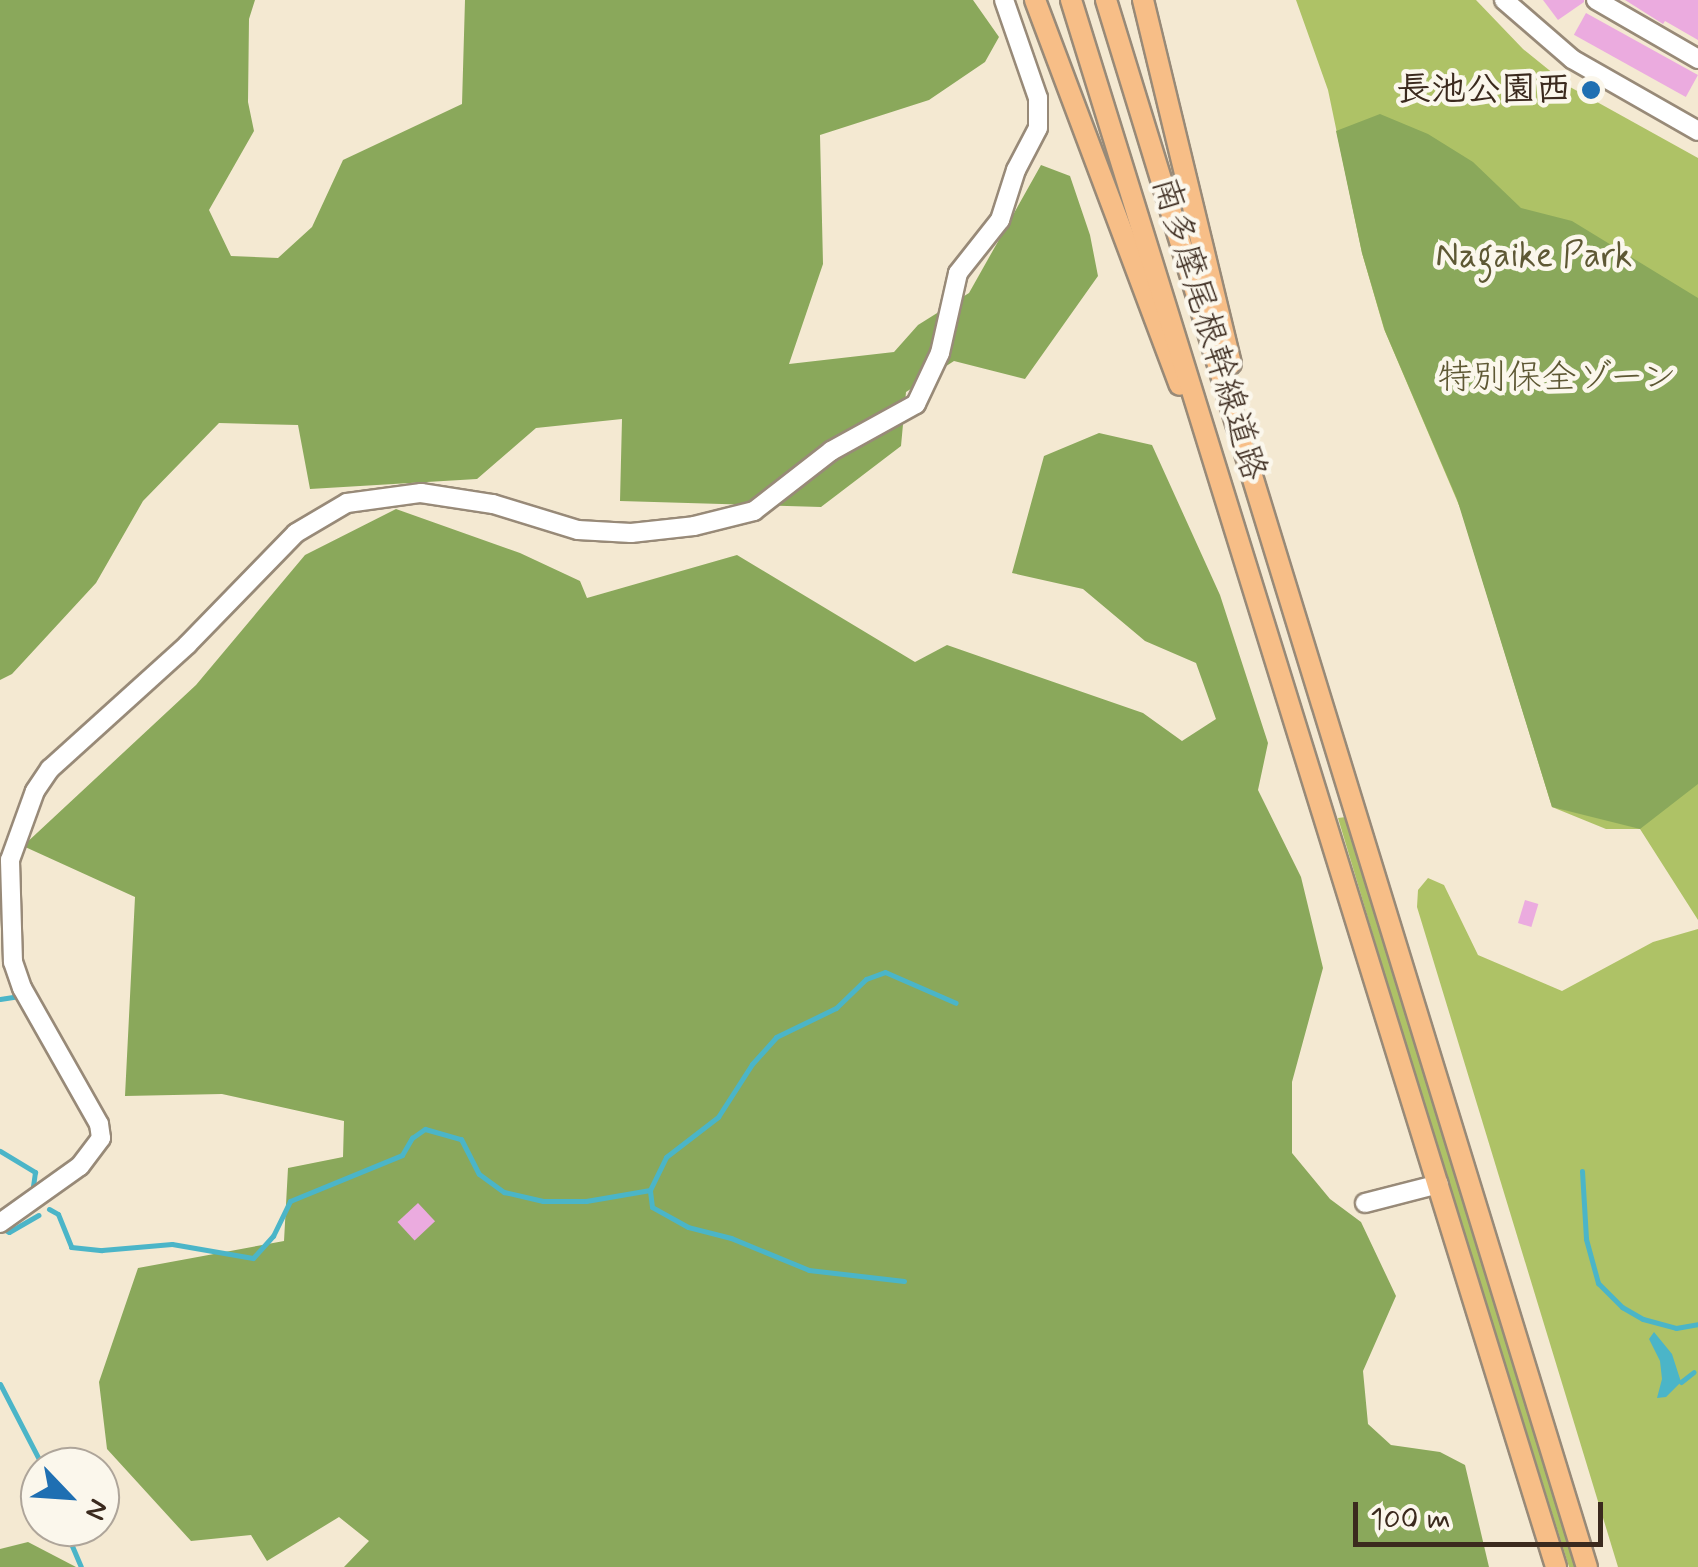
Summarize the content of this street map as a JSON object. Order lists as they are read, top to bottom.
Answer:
{
  "streets": {
    "main road": ["南多摩尾根幹線道路"]
  },
  "parks": ["Nagaike Park", "特別保全ゾーン"],
  "places": ["長池公園西"],
  "scale_bar": "100 m",
  "north": "bottom right"
}
